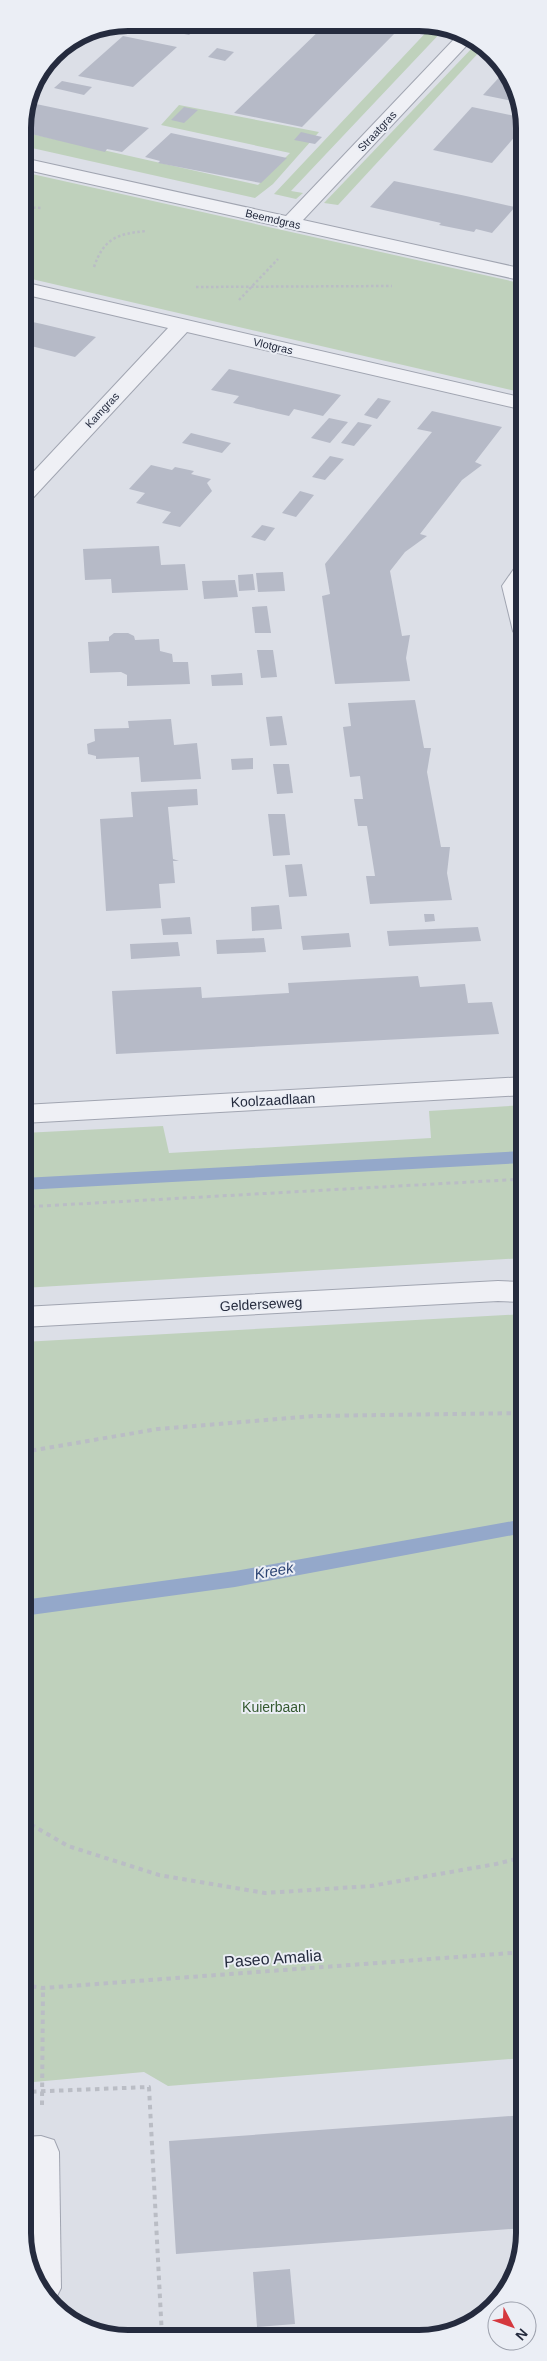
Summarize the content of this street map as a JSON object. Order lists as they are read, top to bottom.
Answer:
{
  "streets": {
    "street": [
      "Straatgras",
      "Beemdgras",
      "Vlotgras",
      "Kamgras",
      "Koolzaadlaan",
      "Gelderseweg"
    ],
    "path": ["Paseo Amalia"]
  },
  "crossings": [
    ["Straatgras", "Beemdgras"],
    ["Vlotgras", "Kamgras"]
  ],
  "water": ["Kreek"],
  "parks": ["Kuierbaan"],
  "north": "bottom right"
}
